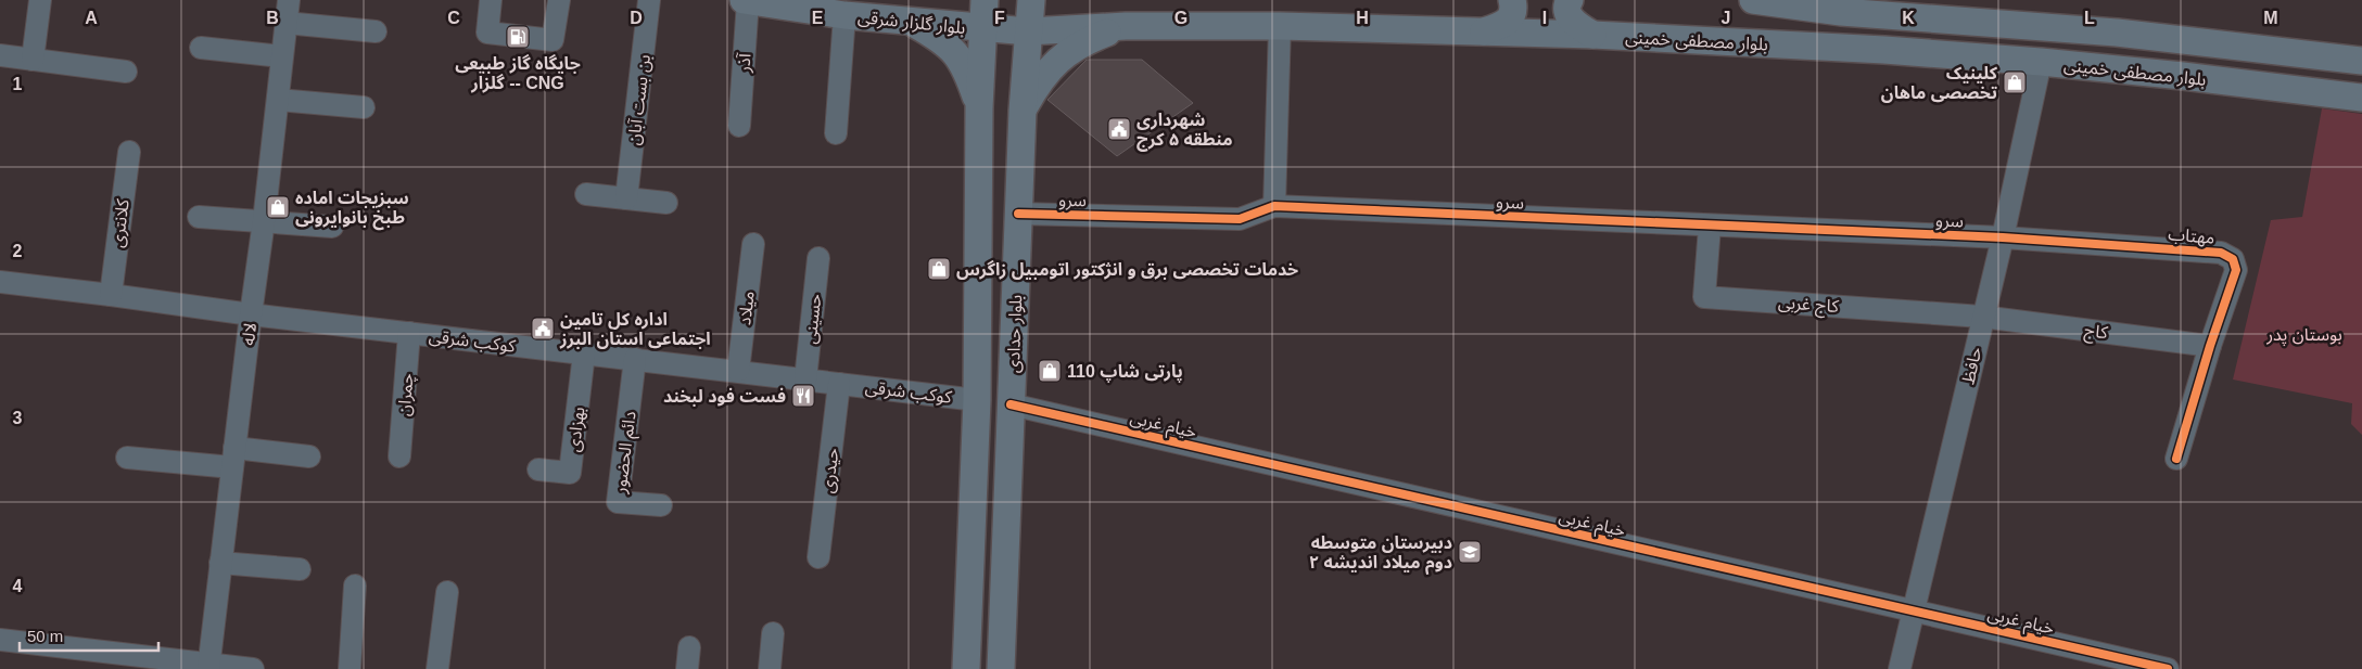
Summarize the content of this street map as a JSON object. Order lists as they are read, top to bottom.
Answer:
{
  "streets": {
    "main road": ["بلوار گلزار شرقی", "بلوار مصطفی خمینی", "بلوار حدادی"],
    "street": [
      "آذر",
      "بن بست آبان",
      "سرو",
      "کلانتری",
      "مهتاب",
      "کاج غربی",
      "میلاد",
      "حسینی",
      "کاج",
      "لاله",
      "کوکب شرقی",
      "حافظ",
      "چمران",
      "خیام غربی",
      "بهزادی",
      "دائم الحضور",
      "حیدری"
    ]
  },
  "crossings": [
    ["بلوار گلزار شرقی", "بلوار مصطفی خمینی"],
    ["بلوار گلزار شرقی", "آذر"],
    ["بلوار گلزار شرقی", "بلوار حدادی"],
    ["بلوار مصطفی خمینی", "بلوار حدادی"],
    ["بلوار مصطفی خمینی", "حافظ"],
    ["سرو", "مهتاب"],
    ["سرو", "کاج غربی"],
    ["سرو", "بلوار حدادی"],
    ["سرو", "حافظ"],
    ["کلانتری", "کوکب شرقی"],
    ["مهتاب", "کاج"],
    ["مهتاب", "حافظ"],
    ["کاج غربی", "کاج"],
    ["کاج غربی", "حافظ"],
    ["میلاد", "کوکب شرقی"],
    ["حسینی", "کوکب شرقی"],
    ["کاج", "حافظ"],
    ["لاله", "کوکب شرقی"],
    ["بلوار حدادی", "کوکب شرقی"],
    ["بلوار حدادی", "خیام غربی"],
    ["کوکب شرقی", "چمران"],
    ["کوکب شرقی", "بهزادی"],
    ["کوکب شرقی", "دائم الحضور"],
    ["کوکب شرقی", "حیدری"],
    ["حافظ", "خیام غربی"]
  ],
  "parks": ["بوستان پدر"],
  "places": {
    "fuel station": ["جایگاه گاز طبیعی گلزار -- CNG"],
    "shop": [
      "کلینیک تخصصی ماهان",
      "سبزیجات اماده طبخ بانوایرونی",
      "خدمات تخصصی برق و انژکتور اتومبیل زاگرس",
      "پارتی شاپ 110"
    ],
    "public building": ["شهرداری منطقه ۵ کرج", "اداره کل تامین اجتماعی استان البرز"],
    "restaurant": ["فست فود لبخند"],
    "school or university": ["دبیرستان متوسطه دوم میلاد اندیشه ۲"]
  },
  "scale_bar": "50 m",
  "grid": {
    "columns": [
      "A",
      "B",
      "C",
      "D",
      "E",
      "F",
      "G",
      "H",
      "I",
      "J",
      "K",
      "L",
      "M"
    ],
    "rows": [
      "1",
      "2",
      "3",
      "4"
    ]
  }
}
